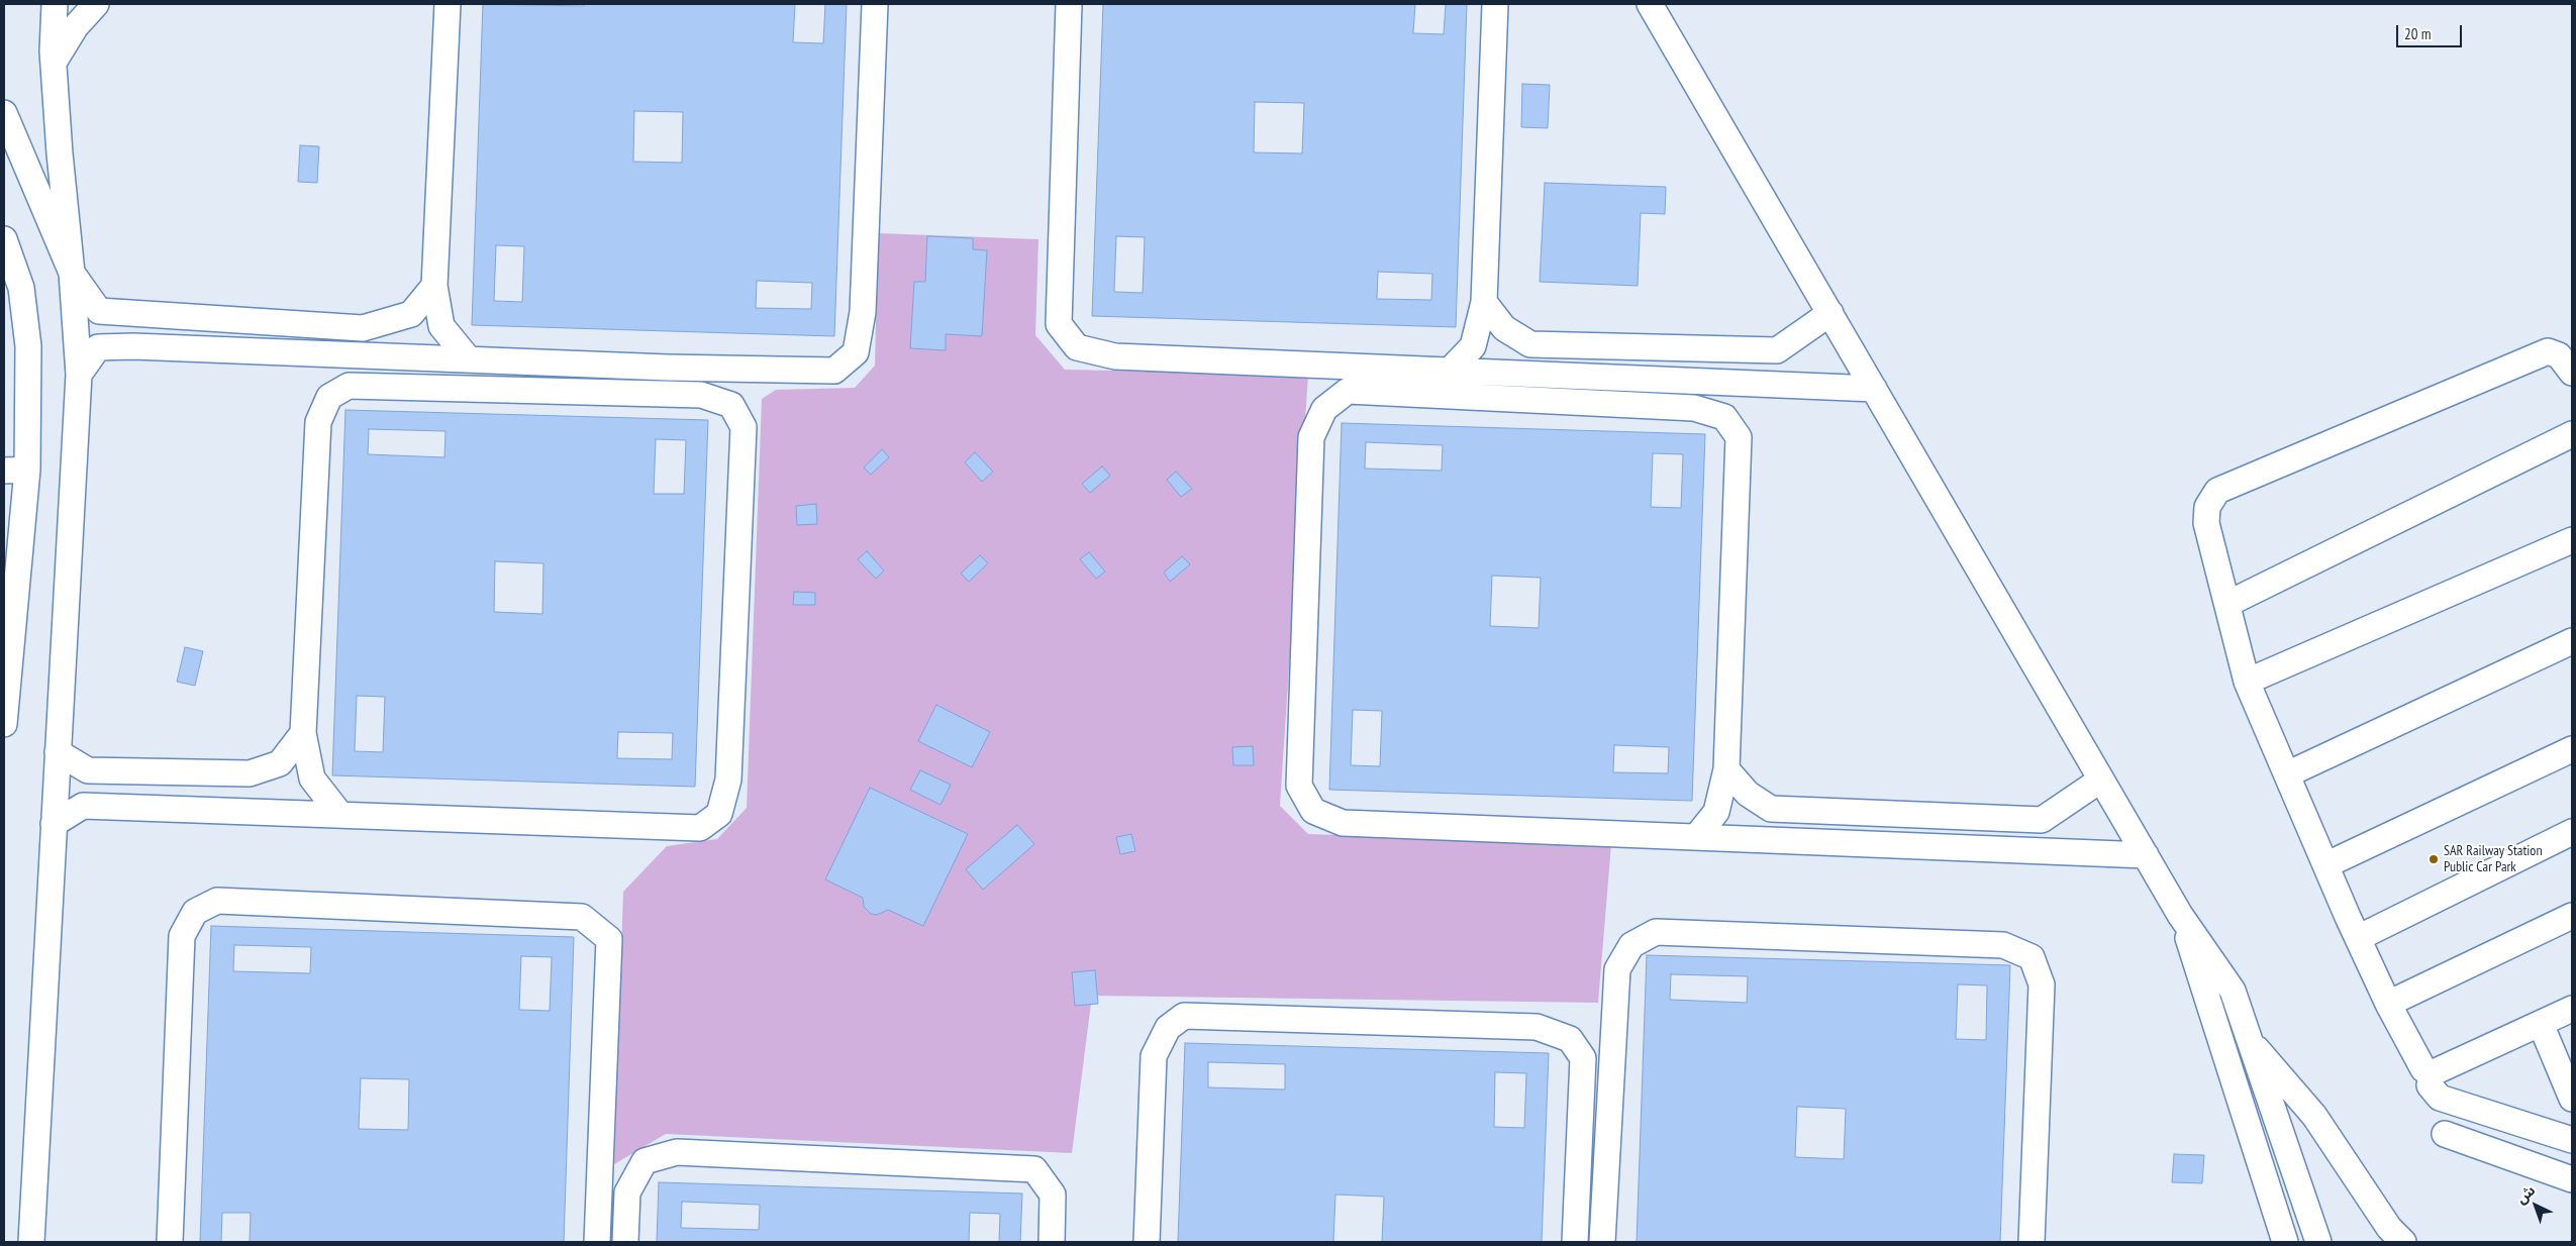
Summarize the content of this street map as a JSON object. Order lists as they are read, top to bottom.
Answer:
{
  "places": ["SAR Railway Station Public Car Park"],
  "scale_bar": "20 m",
  "north": "top left"
}
